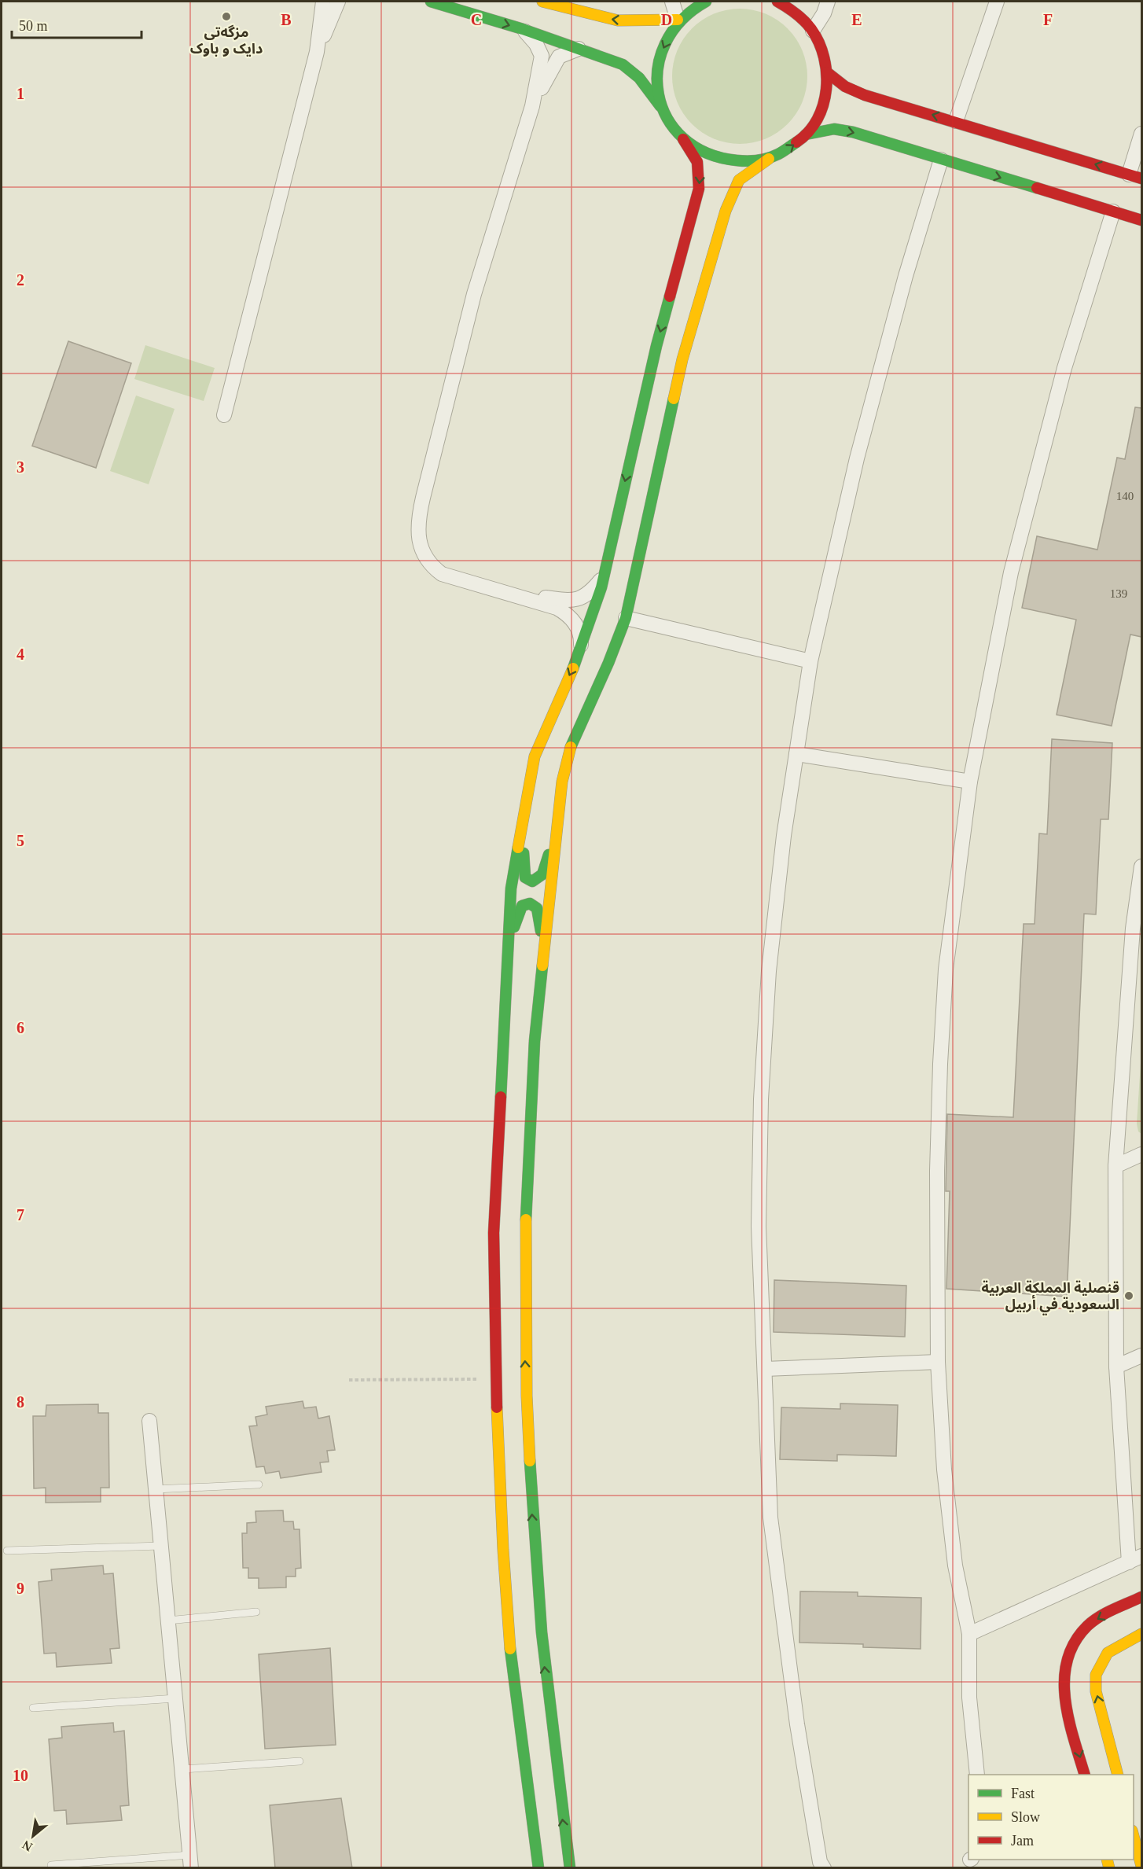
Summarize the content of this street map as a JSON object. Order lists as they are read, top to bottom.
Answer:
{
  "places": ["مزگەتی دایک و باوک", "قنصلية المملكة العربية السعودية في أربيل"],
  "house_numbers": ["140", "139"],
  "legend": ["Fast", "Slow", "Jam"],
  "scale_bar": "50 m",
  "north": "bottom left",
  "grid": {
    "columns": [
      "B",
      "C",
      "D",
      "E",
      "F"
    ],
    "rows": [
      "1",
      "2",
      "3",
      "4",
      "5",
      "6",
      "7",
      "8",
      "9",
      "10"
    ]
  }
}
